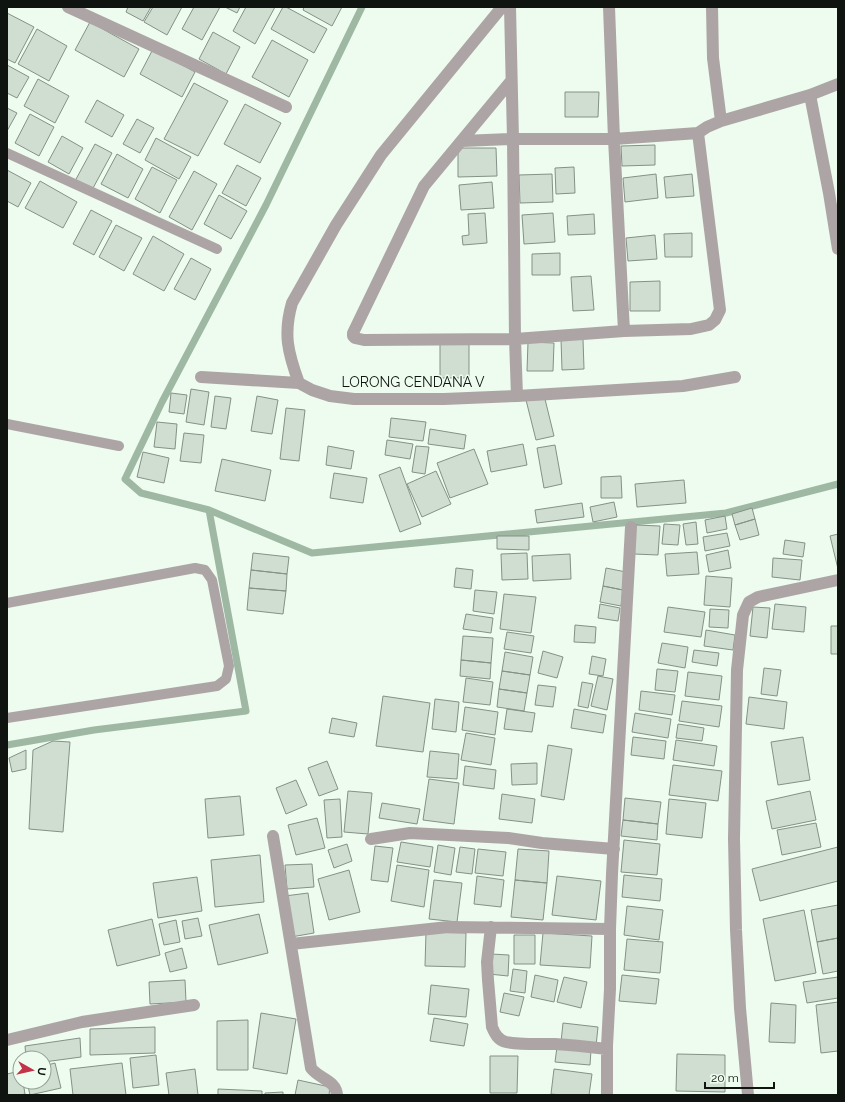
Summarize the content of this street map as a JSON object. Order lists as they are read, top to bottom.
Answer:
{
  "streets": {
    "street": ["LORONG CENDANA V"]
  },
  "scale_bar": "20 m",
  "north": "right"
}
